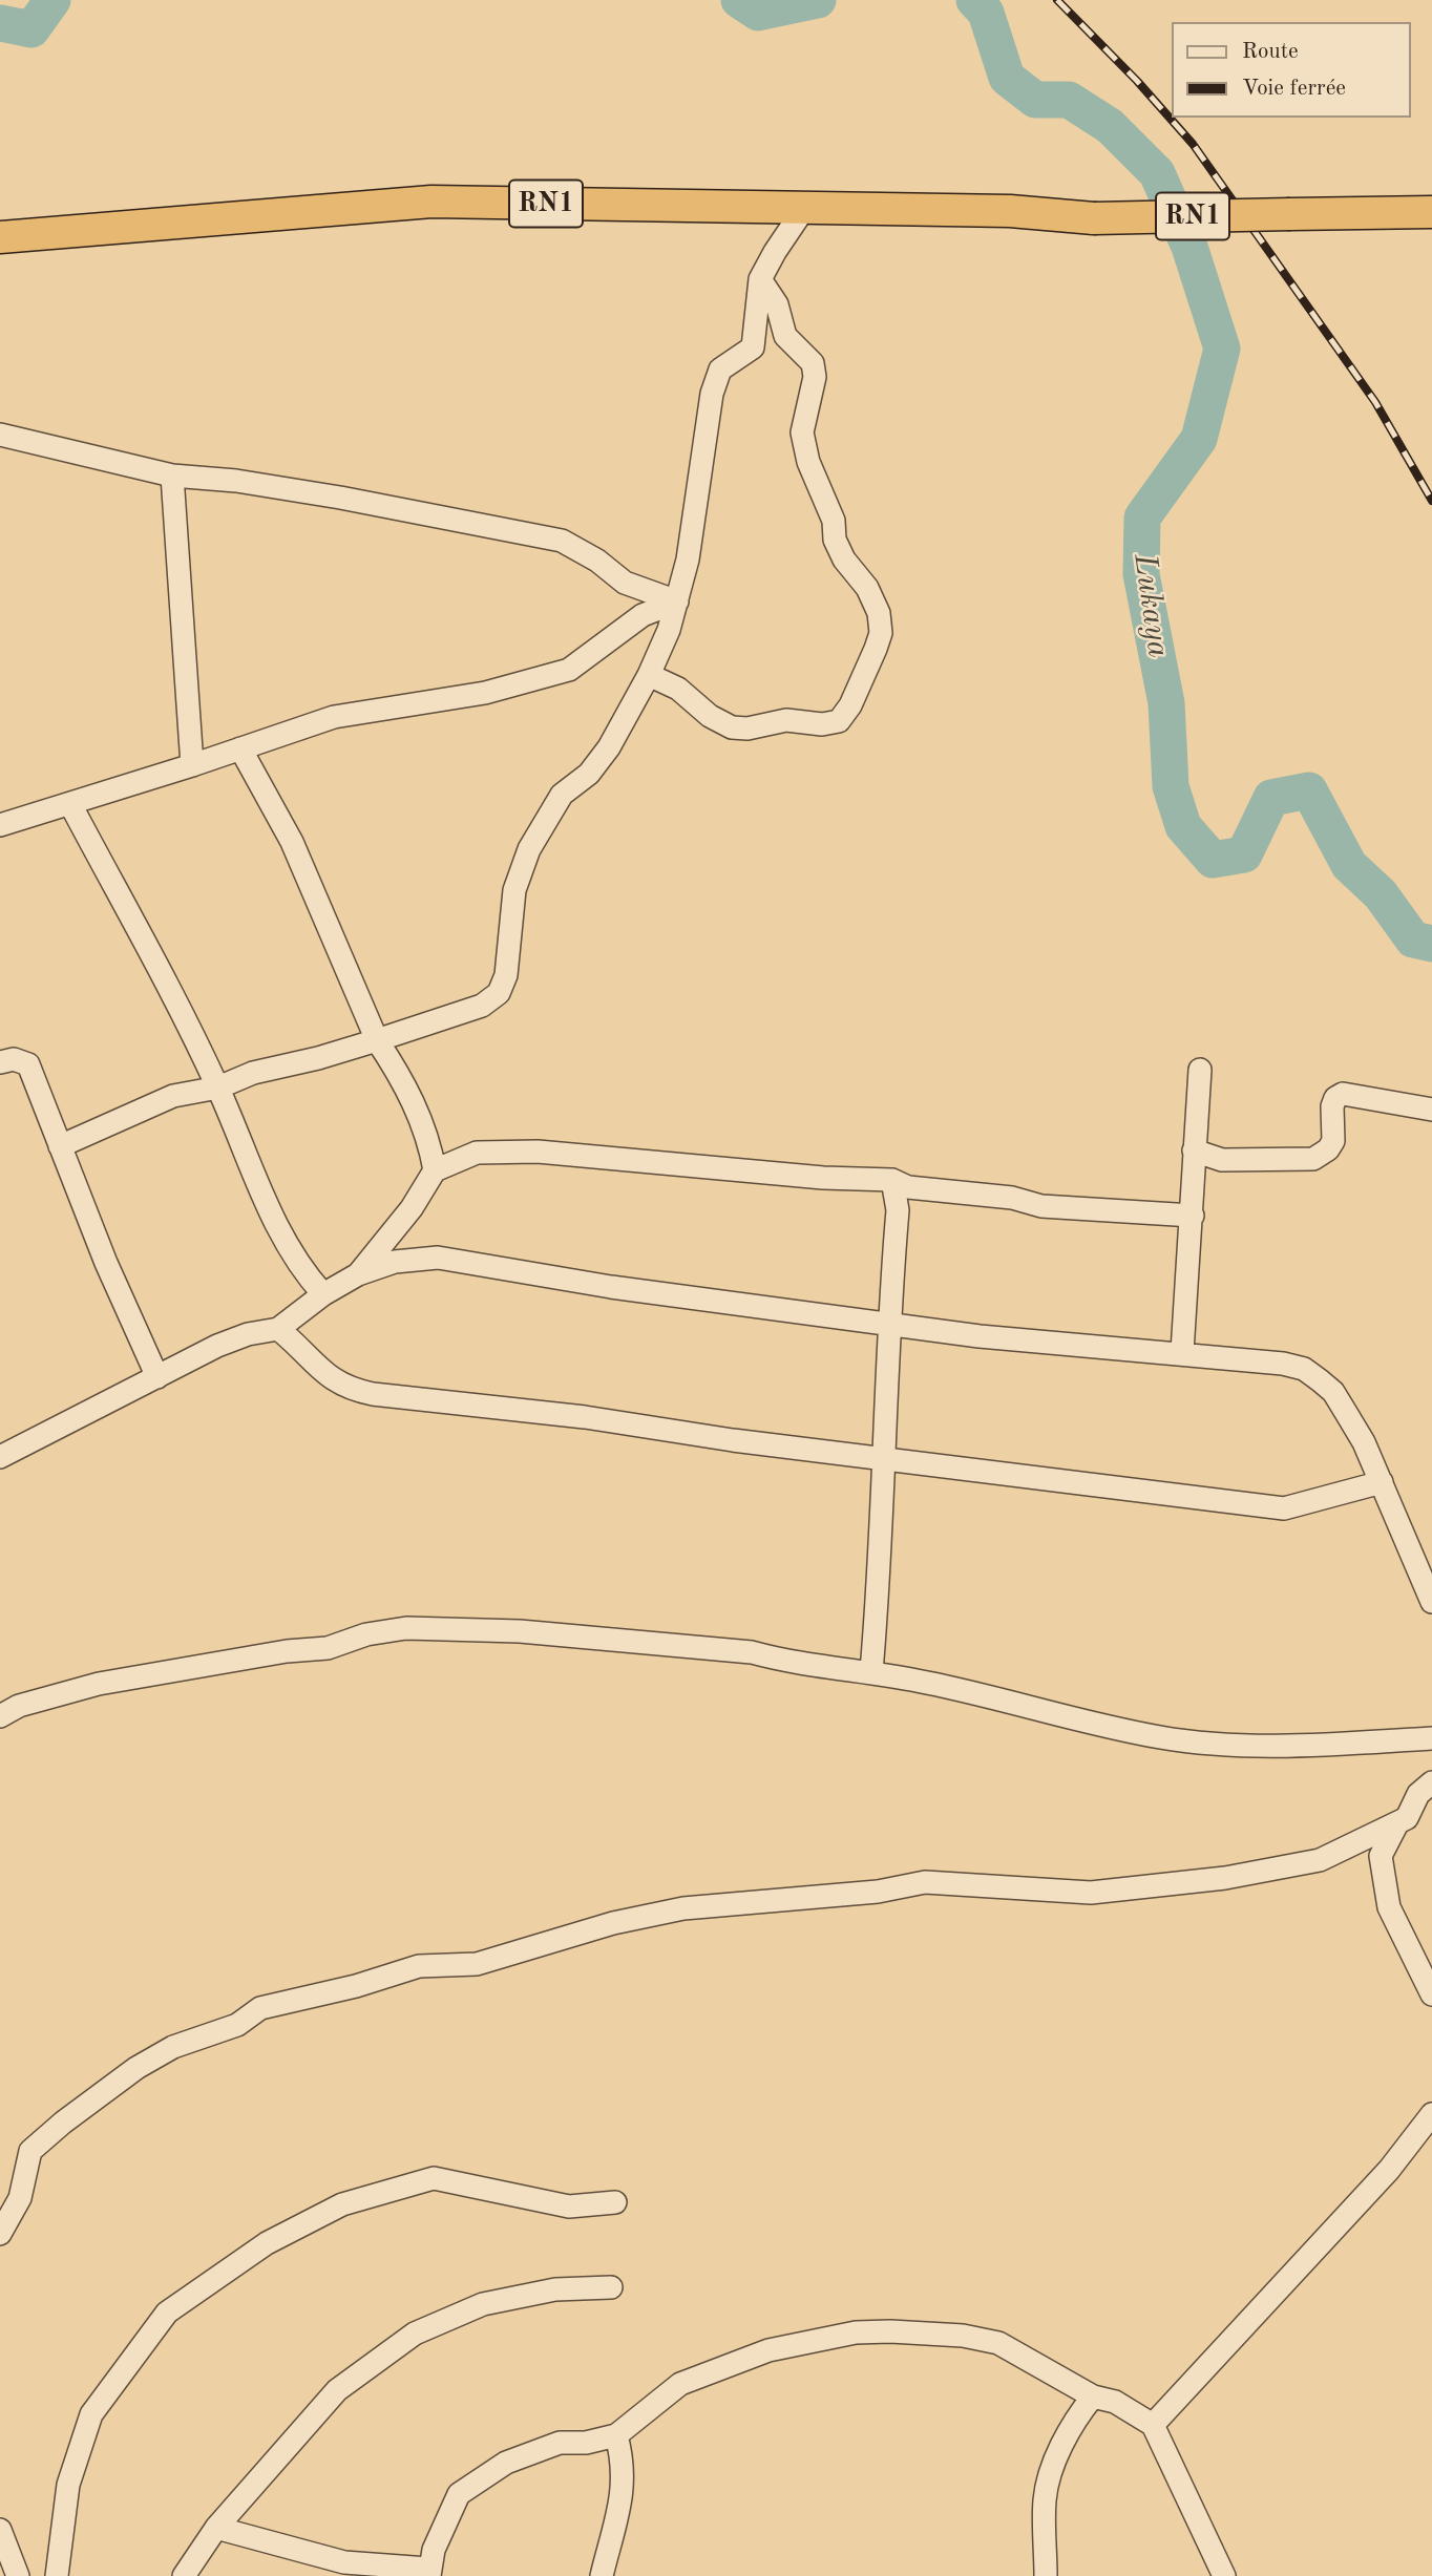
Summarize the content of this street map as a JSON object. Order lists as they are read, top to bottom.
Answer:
{
  "streets": {
    "highway": ["RN1"]
  },
  "water": ["Lukaya"],
  "legend": ["Route", "Voie ferrée"]
}
